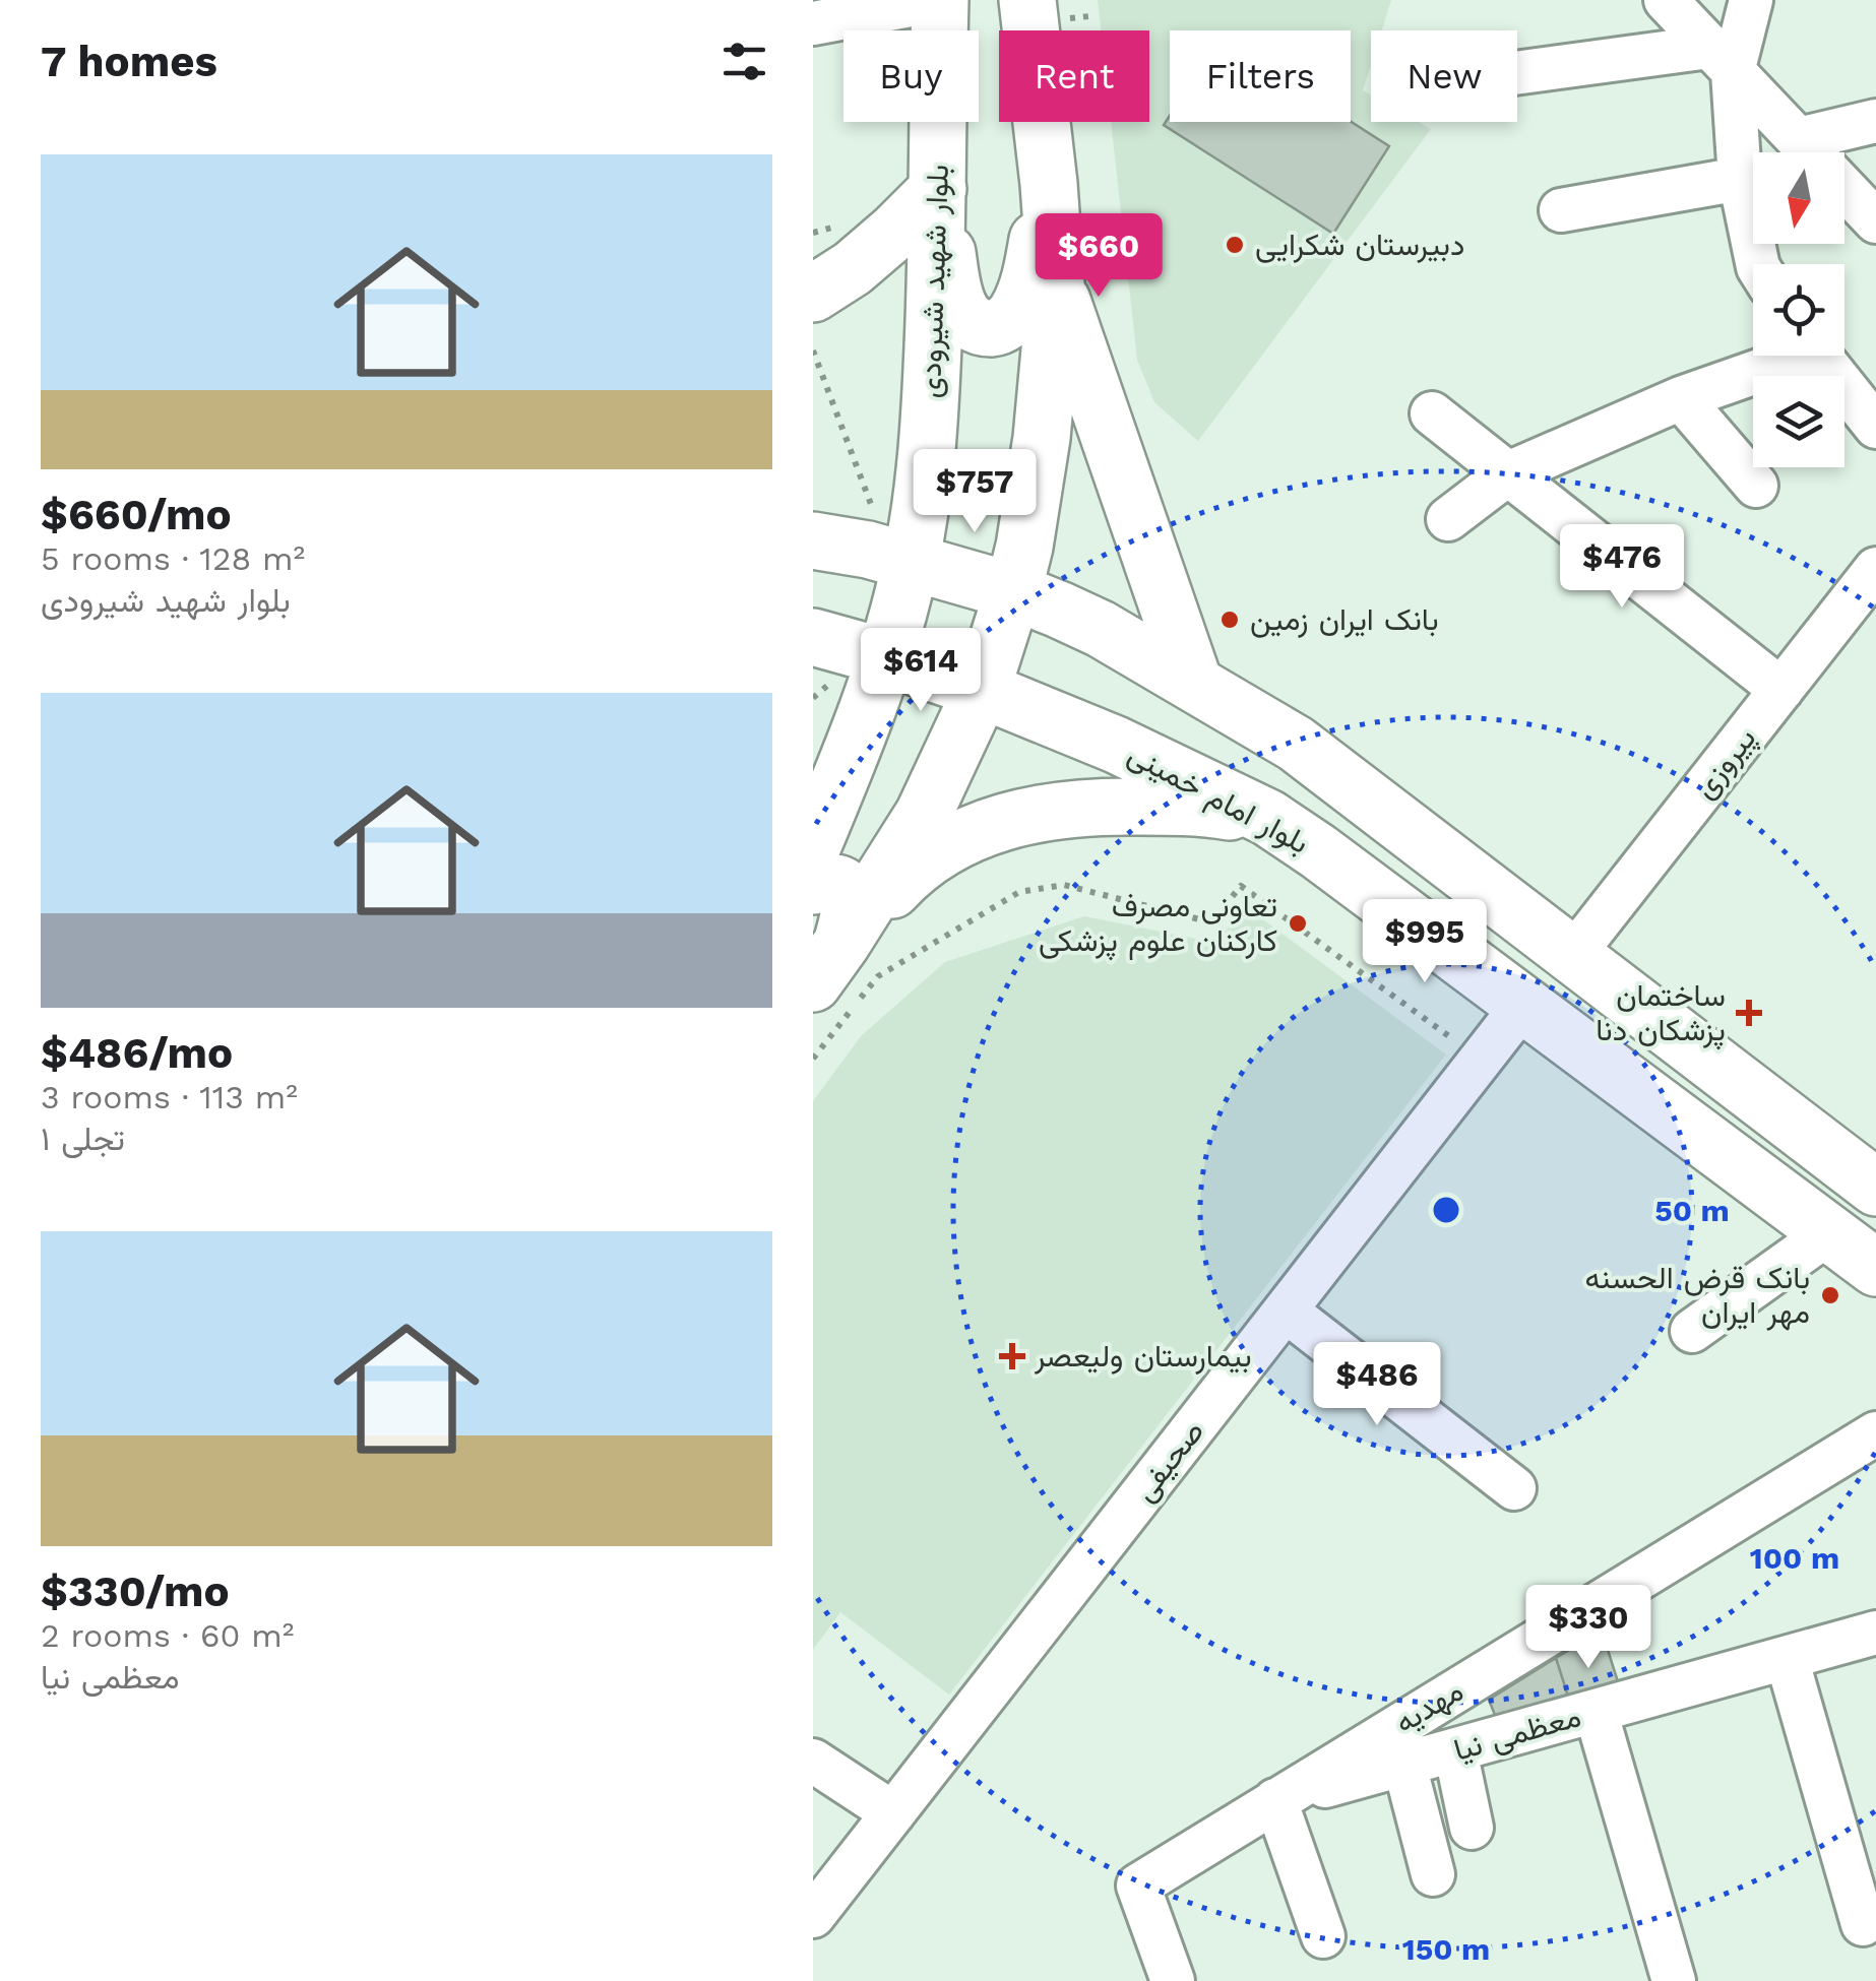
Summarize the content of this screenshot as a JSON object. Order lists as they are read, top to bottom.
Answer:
{
  "streets": {
    "main road": ["بلوار شهید شیرودی", "بلوار امام خمینی"],
    "street": [
      "پیروزی",
      "صحیفی",
      "مهدیه",
      "معظمی نیا"
    ]
  },
  "crossings": [
    ["بلوار شهید شیرودی", "بلوار امام خمینی"],
    ["بلوار امام خمینی", "صحیفی"],
    ["مهدیه", "معظمی نیا"]
  ],
  "places": {
    "other": [
      "دبیرستان شکرایی",
      "بانک ایران زمین",
      "تعاونی مصرف کارکنان علوم پزشکی",
      "بانک قرض الحسنه مهر ایران"
    ],
    "health": ["ساختمان پزشکان دنا", "بیمارستان ولیعصر"]
  },
  "north": "bottom",
  "page": {
    "heading": "7 homes",
    "chip": [
      "Buy",
      "Rent",
      "Filters",
      "New"
    ],
    "list": [
      {
        "name": "$660/mo",
        "note": "5 rooms · 128 m² · بلوار شهید شیرودی"
      },
      {
        "name": "$486/mo",
        "note": "3 rooms · 113 m² · تجلی ١"
      },
      {
        "name": "$330/mo",
        "note": "2 rooms · 60 m² · معظمی نیا"
      }
    ],
    "price": [
      "$660",
      "$757",
      "$476",
      "$614",
      "$995",
      "$486",
      "$330"
    ]
  },
  "rings": ["50 m", "100 m", "150 m"]
}
